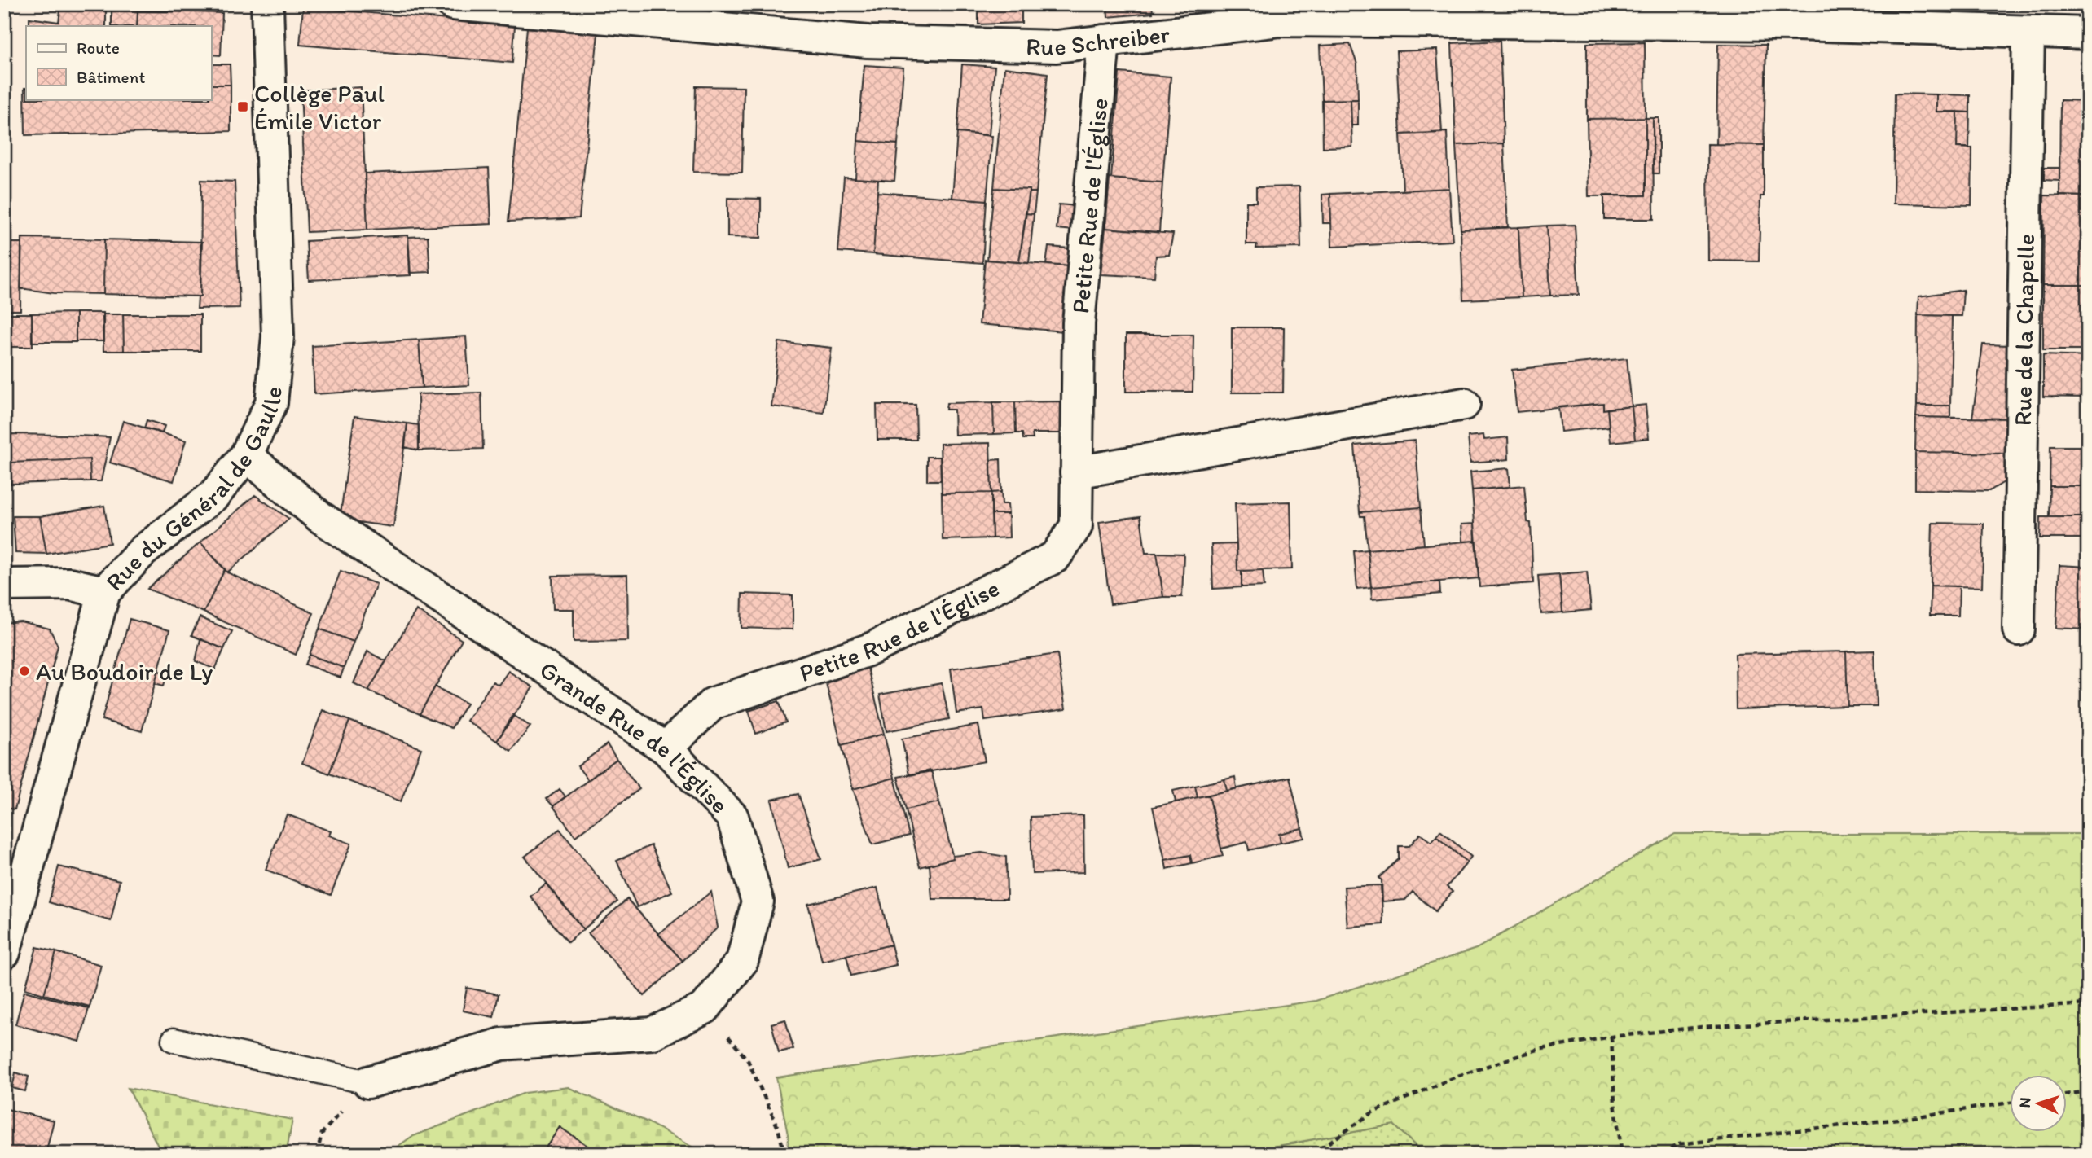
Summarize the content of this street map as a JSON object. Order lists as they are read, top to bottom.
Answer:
{
  "streets": {
    "street": [
      "Rue Schreiber",
      "Petite Rue de l'Église",
      "Rue de la Chapelle",
      "Rue du Général de Gaulle",
      "Grande Rue de l'Église"
    ]
  },
  "crossings": [
    ["Rue Schreiber", "Petite Rue de l'Église"],
    ["Rue Schreiber", "Rue de la Chapelle"],
    ["Petite Rue de l'Église", "Grande Rue de l'Église"],
    ["Rue du Général de Gaulle", "Grande Rue de l'Église"]
  ],
  "places": {
    "transit": ["Collège Paul Émile Victor"],
    "other": ["Au Boudoir de Ly"]
  },
  "legend": ["Route", "Bâtiment"],
  "north": "left"
}
